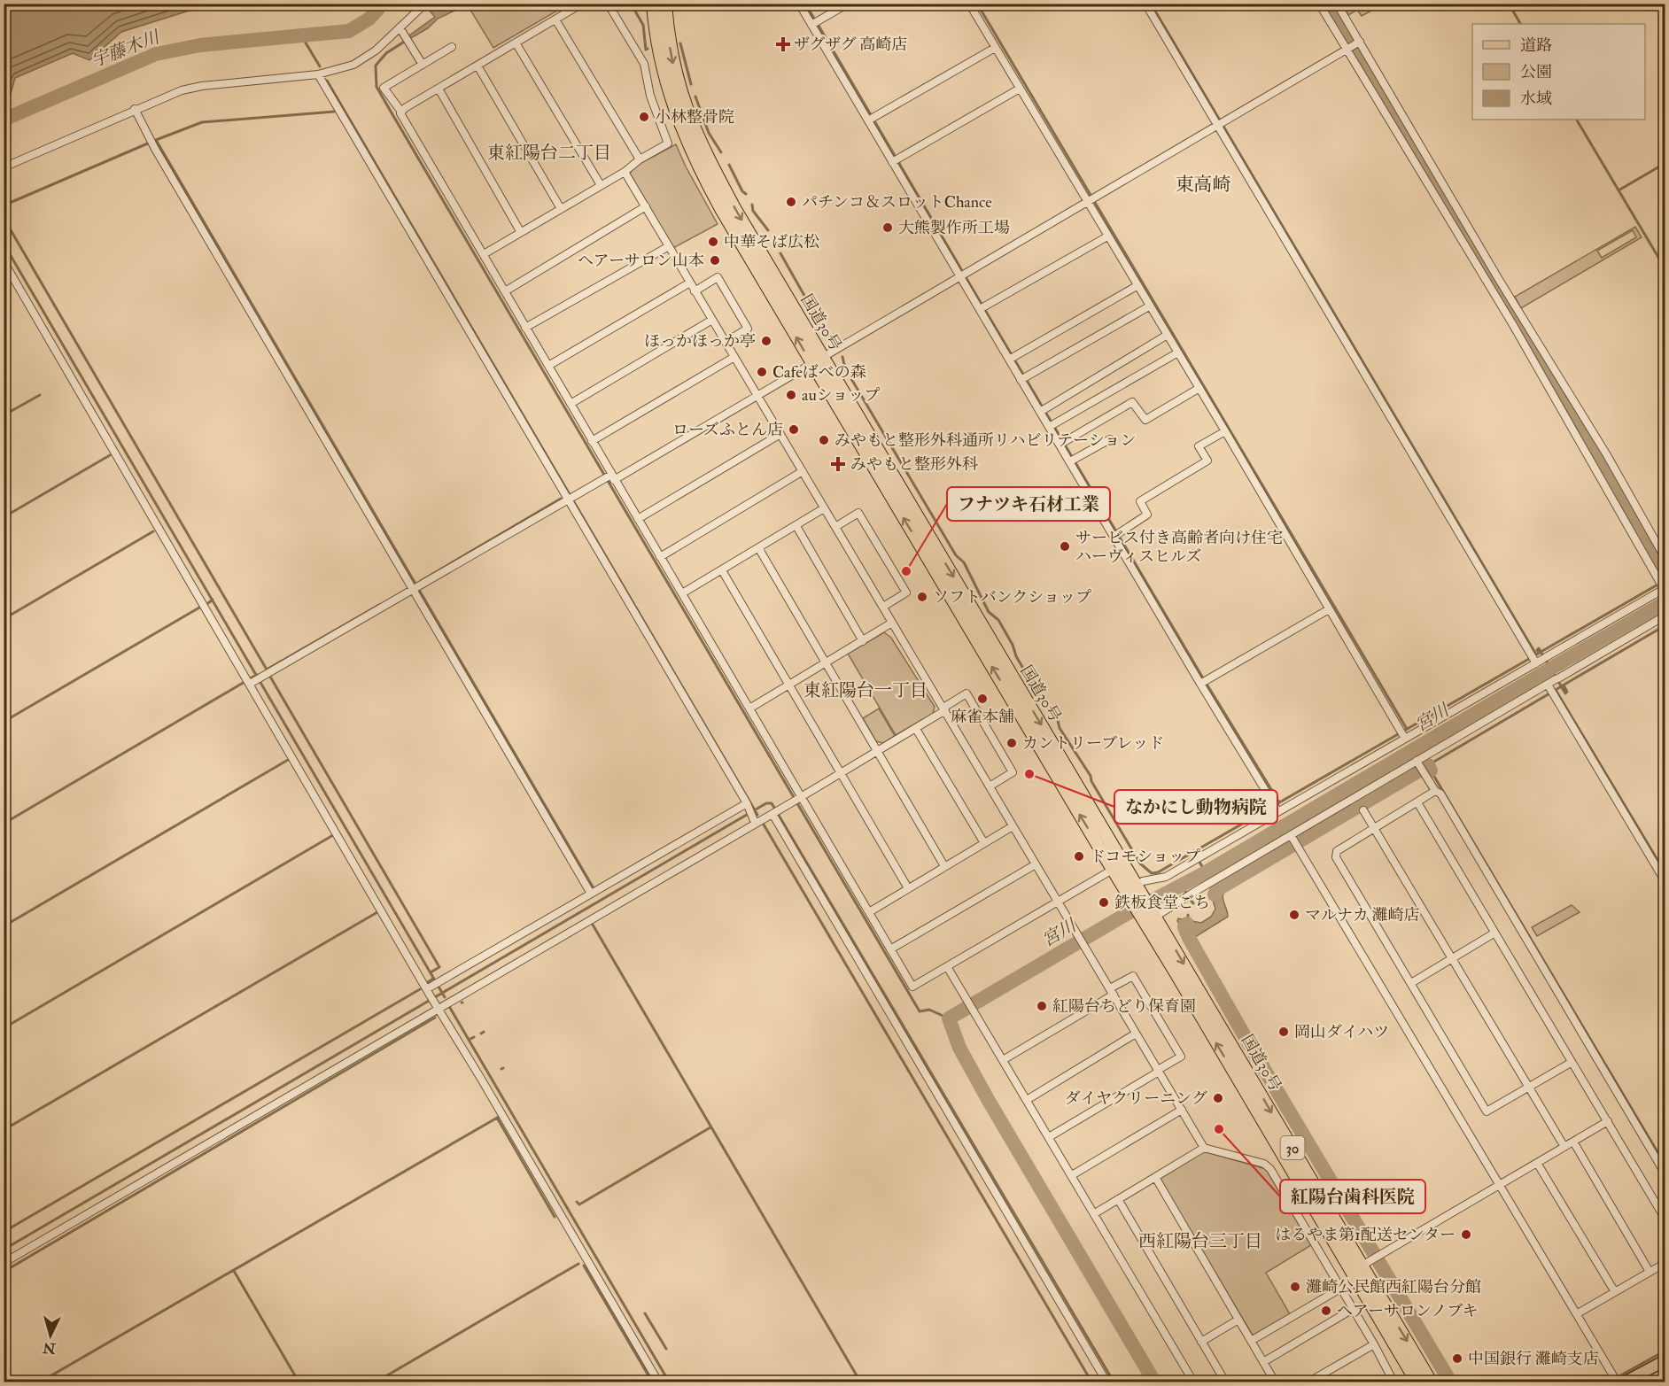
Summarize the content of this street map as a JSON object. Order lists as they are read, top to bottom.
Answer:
{
  "streets": {
    "highway": ["国道30号", "30"]
  },
  "districts": [
    "東紅陽台二丁目",
    "東高崎",
    "東紅陽台一丁目",
    "西紅陽台三丁目"
  ],
  "water": ["宇藤木川", "宮川"],
  "places": {
    "health": ["ザグザグ 高崎店", "みやもと整形外科"],
    "other": [
      "小林整骨院",
      "パチンコ＆スロットChance",
      "大熊製作所工場",
      "中華そば広松",
      "ヘアーサロン山本",
      "ほっかほっか亭",
      "Cafeばべの森",
      "auショップ",
      "ローズふとん店",
      "みやもと整形外科通所リハビリテーション",
      "サービス付き高齢者向け住宅 ハーヴィスヒルズ",
      "フナツキ石材工業",
      "ソフトバンクショップ",
      "麻雀本舗",
      "カントリーブレッド",
      "なかにし動物病院",
      "ドコモショップ",
      "鉄板食堂ごち",
      "マルナカ 灘崎店",
      "紅陽台ちどり保育園",
      "岡山ダイハツ",
      "ダイヤクリーニング",
      "紅陽台歯科医院",
      "はるやま第1配送センター",
      "灘崎公民館西紅陽台分館",
      "ヘアーサロンノブキ",
      "中国銀行 灘崎支店"
    ]
  },
  "legend": ["道路", "公園", "水域"],
  "north": "bottom"
}
